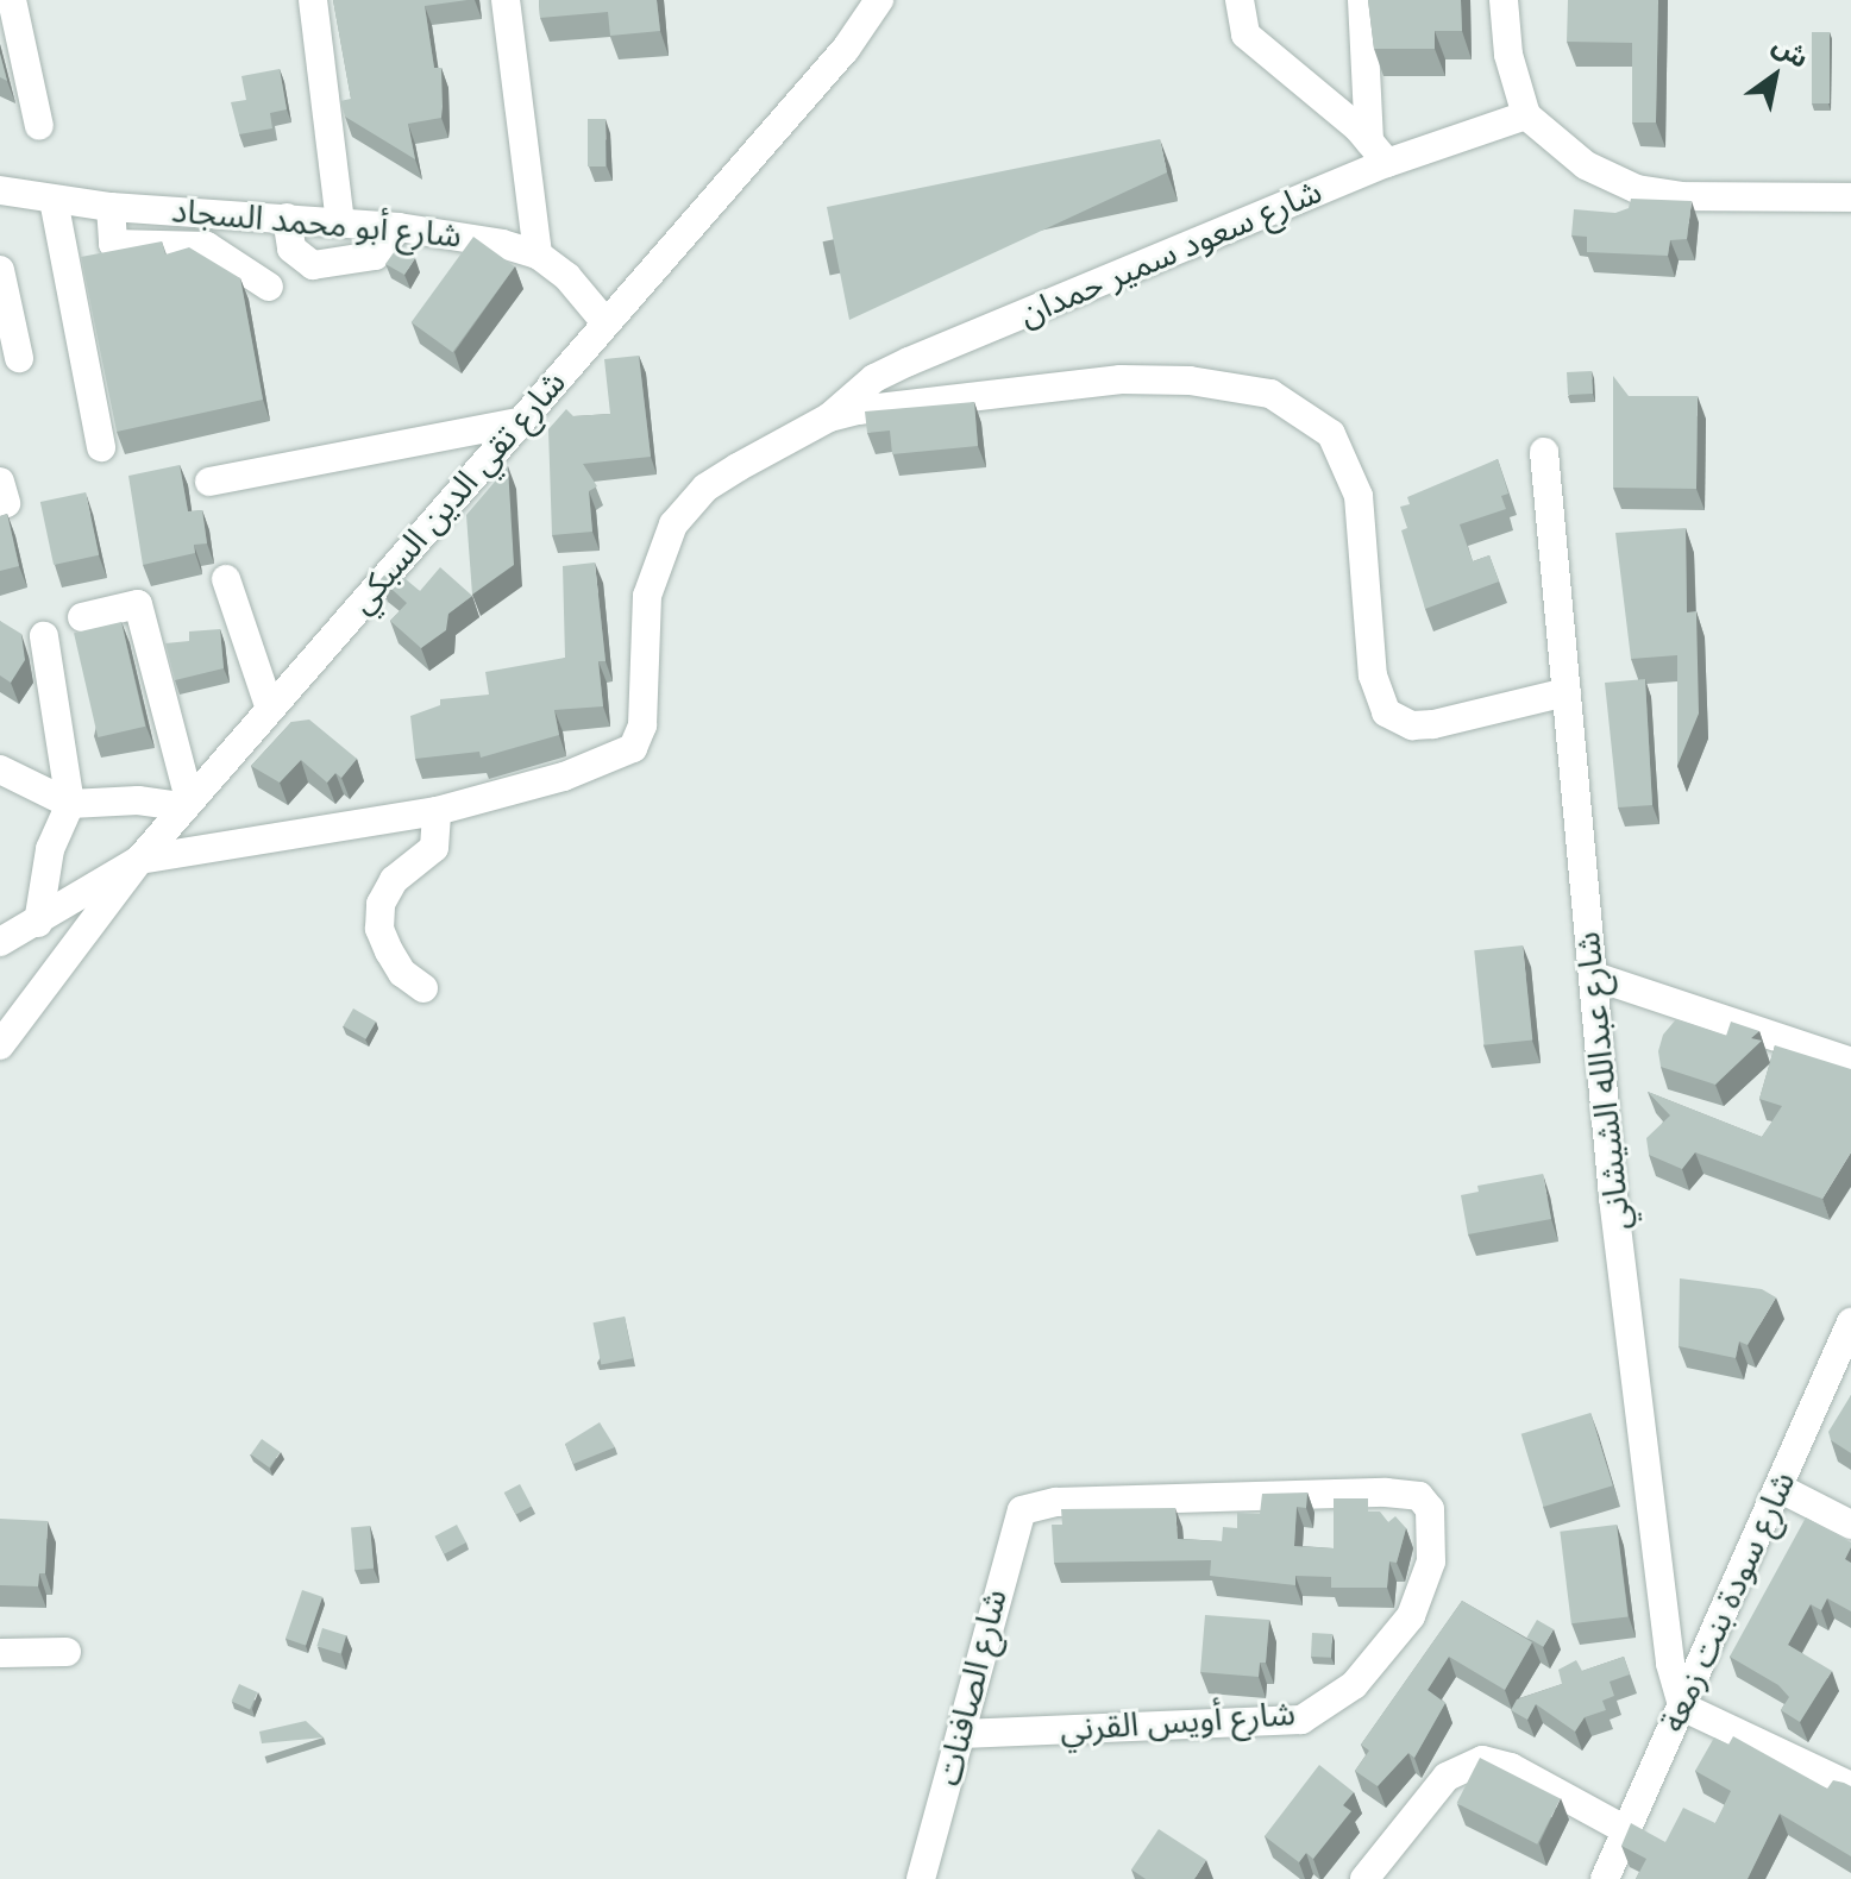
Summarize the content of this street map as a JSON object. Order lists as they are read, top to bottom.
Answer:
{
  "streets": {
    "street": [
      "شارع أبو محمد السجاد",
      "شارع سعود سمير حمدان",
      "شارع تقي الدين السبكي",
      "شارع عبدالله الشيشاني",
      "شارع سودة بنت زمعة",
      "شارع الصافنات",
      "شارع أويس القرني"
    ]
  },
  "crossings": [
    ["شارع أبو محمد السجاد", "شارع تقي الدين السبكي"],
    ["شارع سعود سمير حمدان", "شارع عبدالله الشيشاني"],
    ["شارع عبدالله الشيشاني", "شارع سودة بنت زمعة"],
    ["شارع الصافنات", "شارع أويس القرني"]
  ],
  "north": "top right"
}
